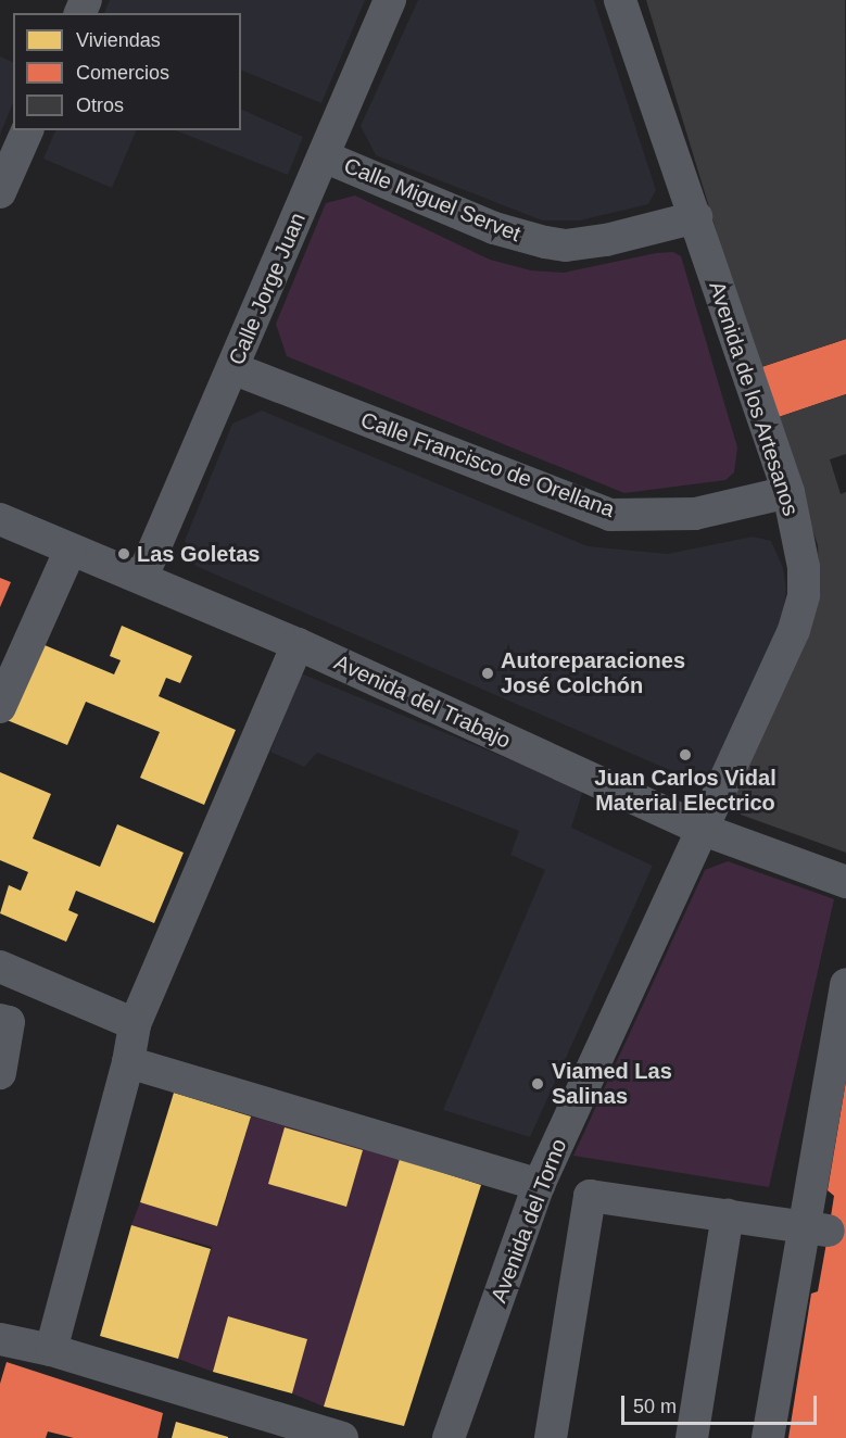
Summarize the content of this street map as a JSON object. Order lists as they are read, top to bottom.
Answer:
{
  "streets": {
    "street": [
      "Calle Miguel Servet",
      "Calle Jorge Juan",
      "Avenida de los Artesanos",
      "Calle Francisco de Orellana",
      "Avenida del Trabajo",
      "Avenida del Torno"
    ]
  },
  "crossings": [
    ["Calle Miguel Servet", "Calle Jorge Juan"],
    ["Calle Miguel Servet", "Avenida de los Artesanos"],
    ["Calle Jorge Juan", "Calle Francisco de Orellana"],
    ["Calle Jorge Juan", "Avenida del Trabajo"],
    ["Avenida de los Artesanos", "Calle Francisco de Orellana"],
    ["Avenida de los Artesanos", "Avenida del Trabajo"],
    ["Avenida de los Artesanos", "Avenida del Torno"],
    ["Avenida del Trabajo", "Avenida del Torno"]
  ],
  "places": [
    "Las Goletas",
    "Autoreparaciones José Colchón",
    "Juan Carlos Vidal Material Electrico",
    "Viamed Las Salinas"
  ],
  "legend": ["Viviendas", "Comercios", "Otros"],
  "scale_bar": "50 m"
}
